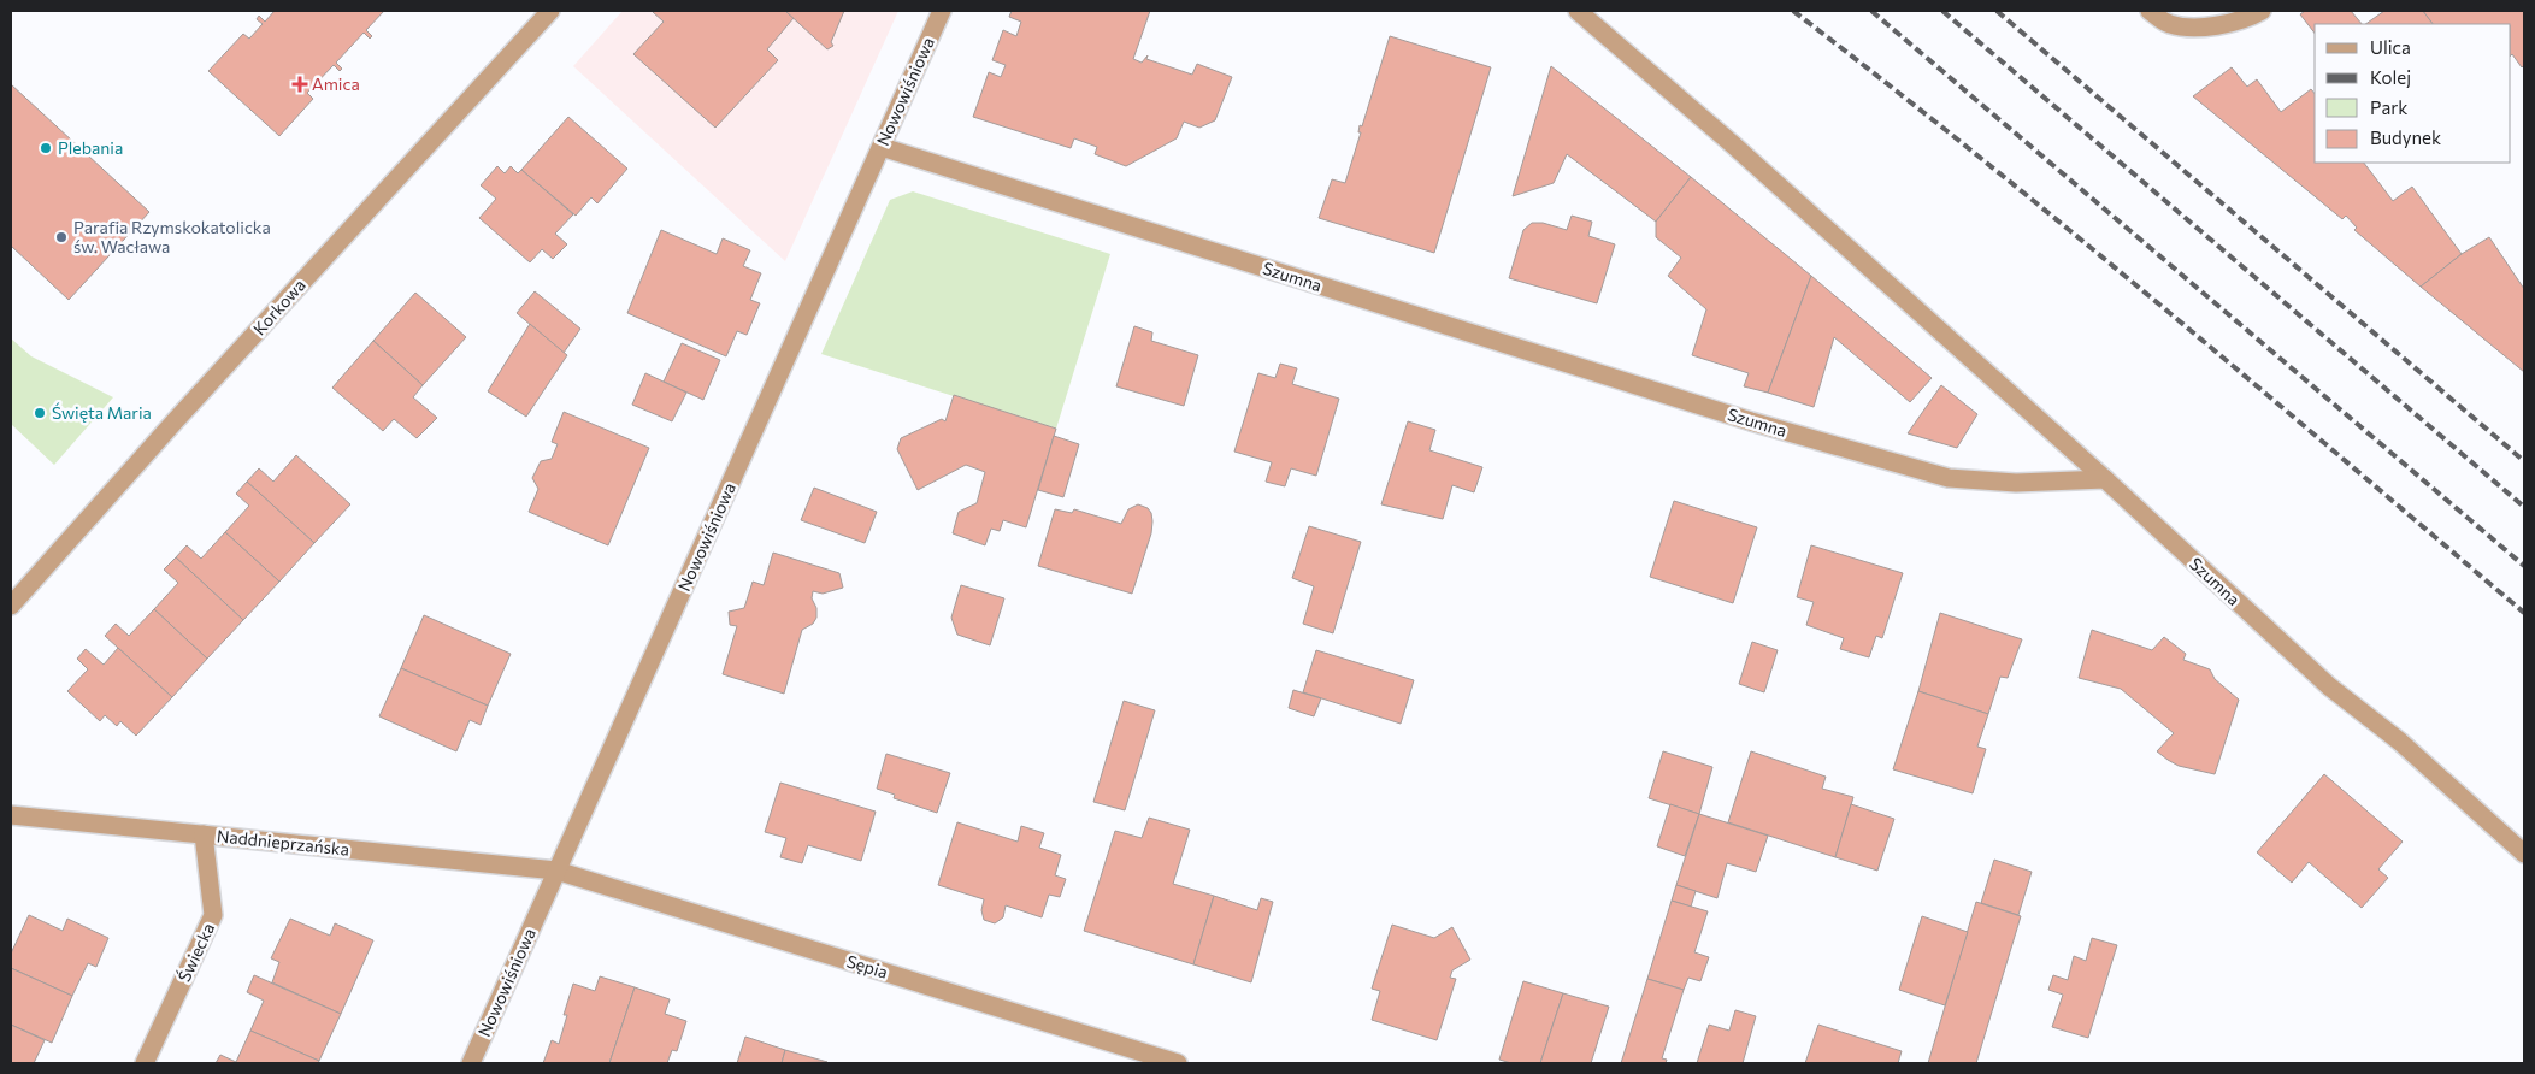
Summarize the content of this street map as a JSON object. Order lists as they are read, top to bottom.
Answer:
{
  "streets": {
    "street": [
      "Nowowiśniowa",
      "Szumna",
      "Korkowa",
      "Naddnieprzańska",
      "Świecka",
      "Sępia"
    ]
  },
  "crossings": [
    ["Nowowiśniowa", "Szumna"],
    ["Nowowiśniowa", "Naddnieprzańska"],
    ["Nowowiśniowa", "Sępia"],
    ["Naddnieprzańska", "Świecka"],
    ["Naddnieprzańska", "Sępia"]
  ],
  "places": {
    "health": ["Amica"],
    "other": ["Plebania", "Parafia Rzymskokatolicka św. Wacława", "Święta Maria"]
  },
  "legend": [
    "Ulica",
    "Kolej",
    "Park",
    "Budynek"
  ]
}
